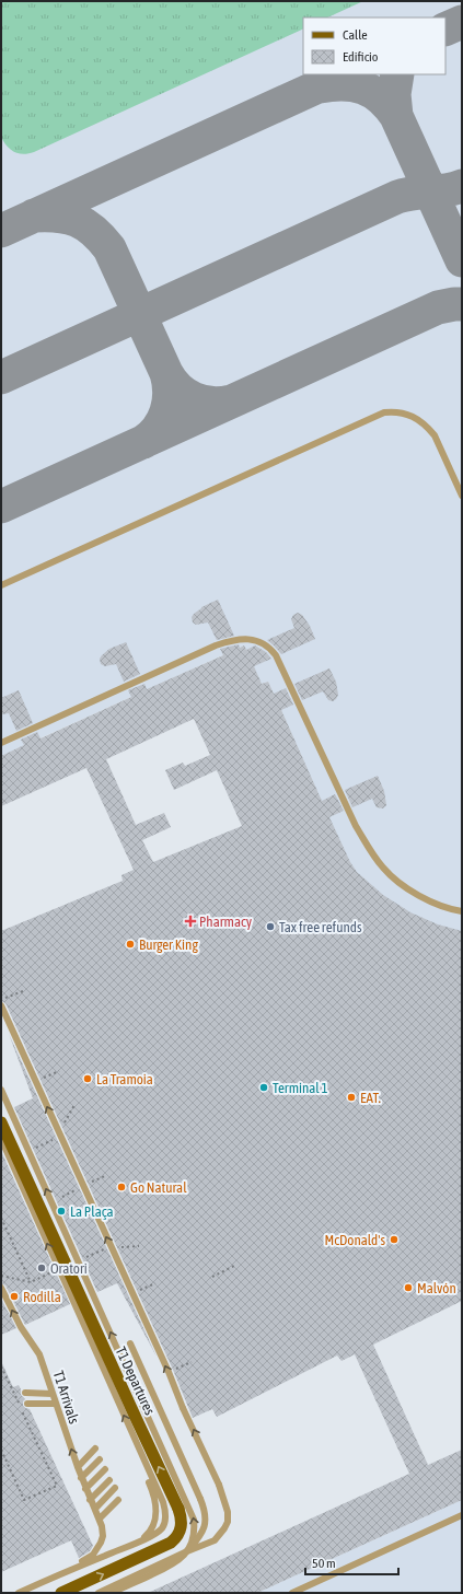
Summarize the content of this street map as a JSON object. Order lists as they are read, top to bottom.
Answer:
{
  "streets": {
    "main road": ["T1 Departures"],
    "lane": ["T1 Arrivals"]
  },
  "one_way": ["T1 Departures"],
  "places": {
    "health": ["Pharmacy"],
    "other": [
      "Tax free refunds",
      "Burger King",
      "La Tramoia",
      "Terminal 1",
      "EAT.",
      "Go Natural",
      "La Plaça",
      "McDonald's",
      "Oratori",
      "Malvón",
      "Rodilla"
    ]
  },
  "legend": ["Calle", "Edificio"],
  "scale_bar": "50 m"
}
